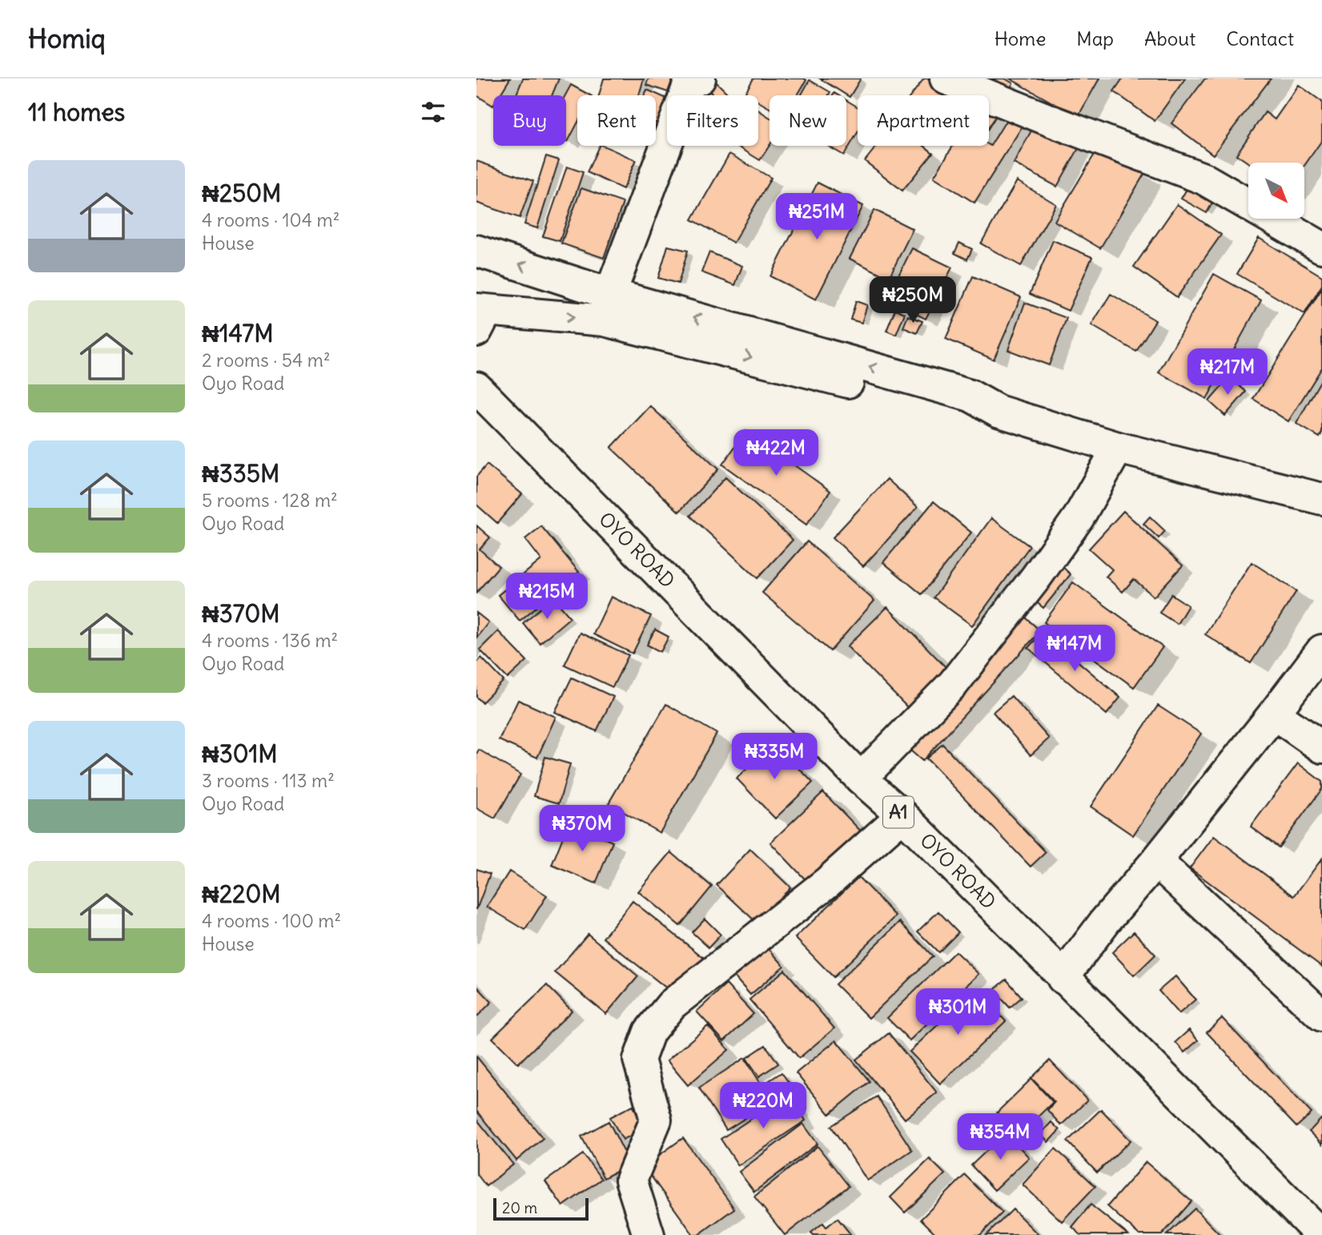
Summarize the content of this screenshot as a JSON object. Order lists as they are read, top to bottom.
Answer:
{
  "streets": {
    "main road": ["OYO ROAD", "A1"]
  },
  "scale_bar": "20 m",
  "north": "bottom right",
  "page": {
    "header": "Homiq",
    "nav": [
      "Home",
      "Map",
      "About",
      "Contact"
    ],
    "heading": "11 homes",
    "chip": [
      "Buy",
      "Rent",
      "Filters",
      "New",
      "Apartment"
    ],
    "list": [
      {
        "name": "₦250M",
        "note": "4 rooms · 104 m² · House"
      },
      {
        "name": "₦147M",
        "note": "2 rooms · 54 m² · Oyo Road"
      },
      {
        "name": "₦335M",
        "note": "5 rooms · 128 m² · Oyo Road"
      },
      {
        "name": "₦370M",
        "note": "4 rooms · 136 m² · Oyo Road"
      },
      {
        "name": "₦301M",
        "note": "3 rooms · 113 m² · Oyo Road"
      },
      {
        "name": "₦220M",
        "note": "4 rooms · 100 m² · House"
      }
    ],
    "price": [
      "₦251M",
      "₦250M",
      "₦217M",
      "₦422M",
      "₦215M",
      "₦147M",
      "₦335M",
      "₦370M",
      "₦301M",
      "₦220M",
      "₦354M"
    ],
    "scale": "20 m"
  }
}
